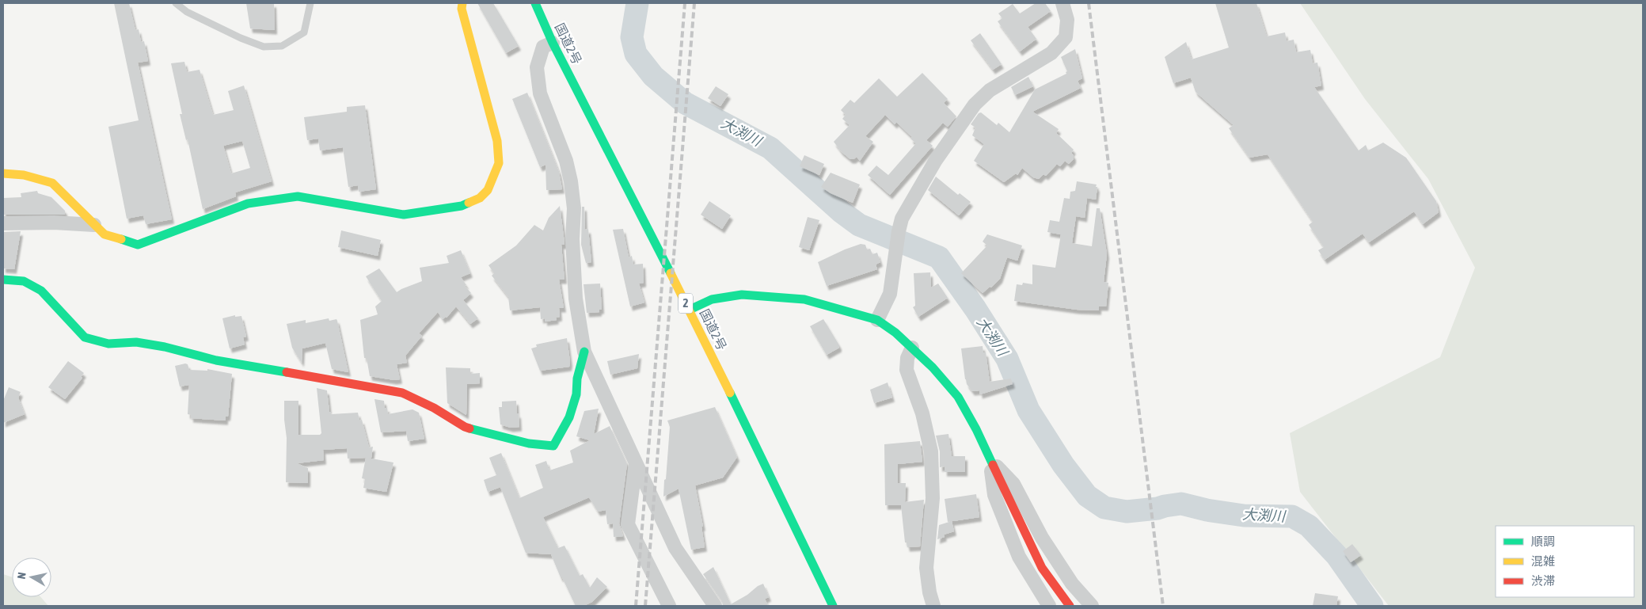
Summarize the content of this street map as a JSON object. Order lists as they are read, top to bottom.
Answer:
{
  "streets": {
    "main road": ["国道2号", "2"]
  },
  "water": ["大渕川"],
  "legend": ["順調", "混雑", "渋滞"],
  "north": "left"
}
